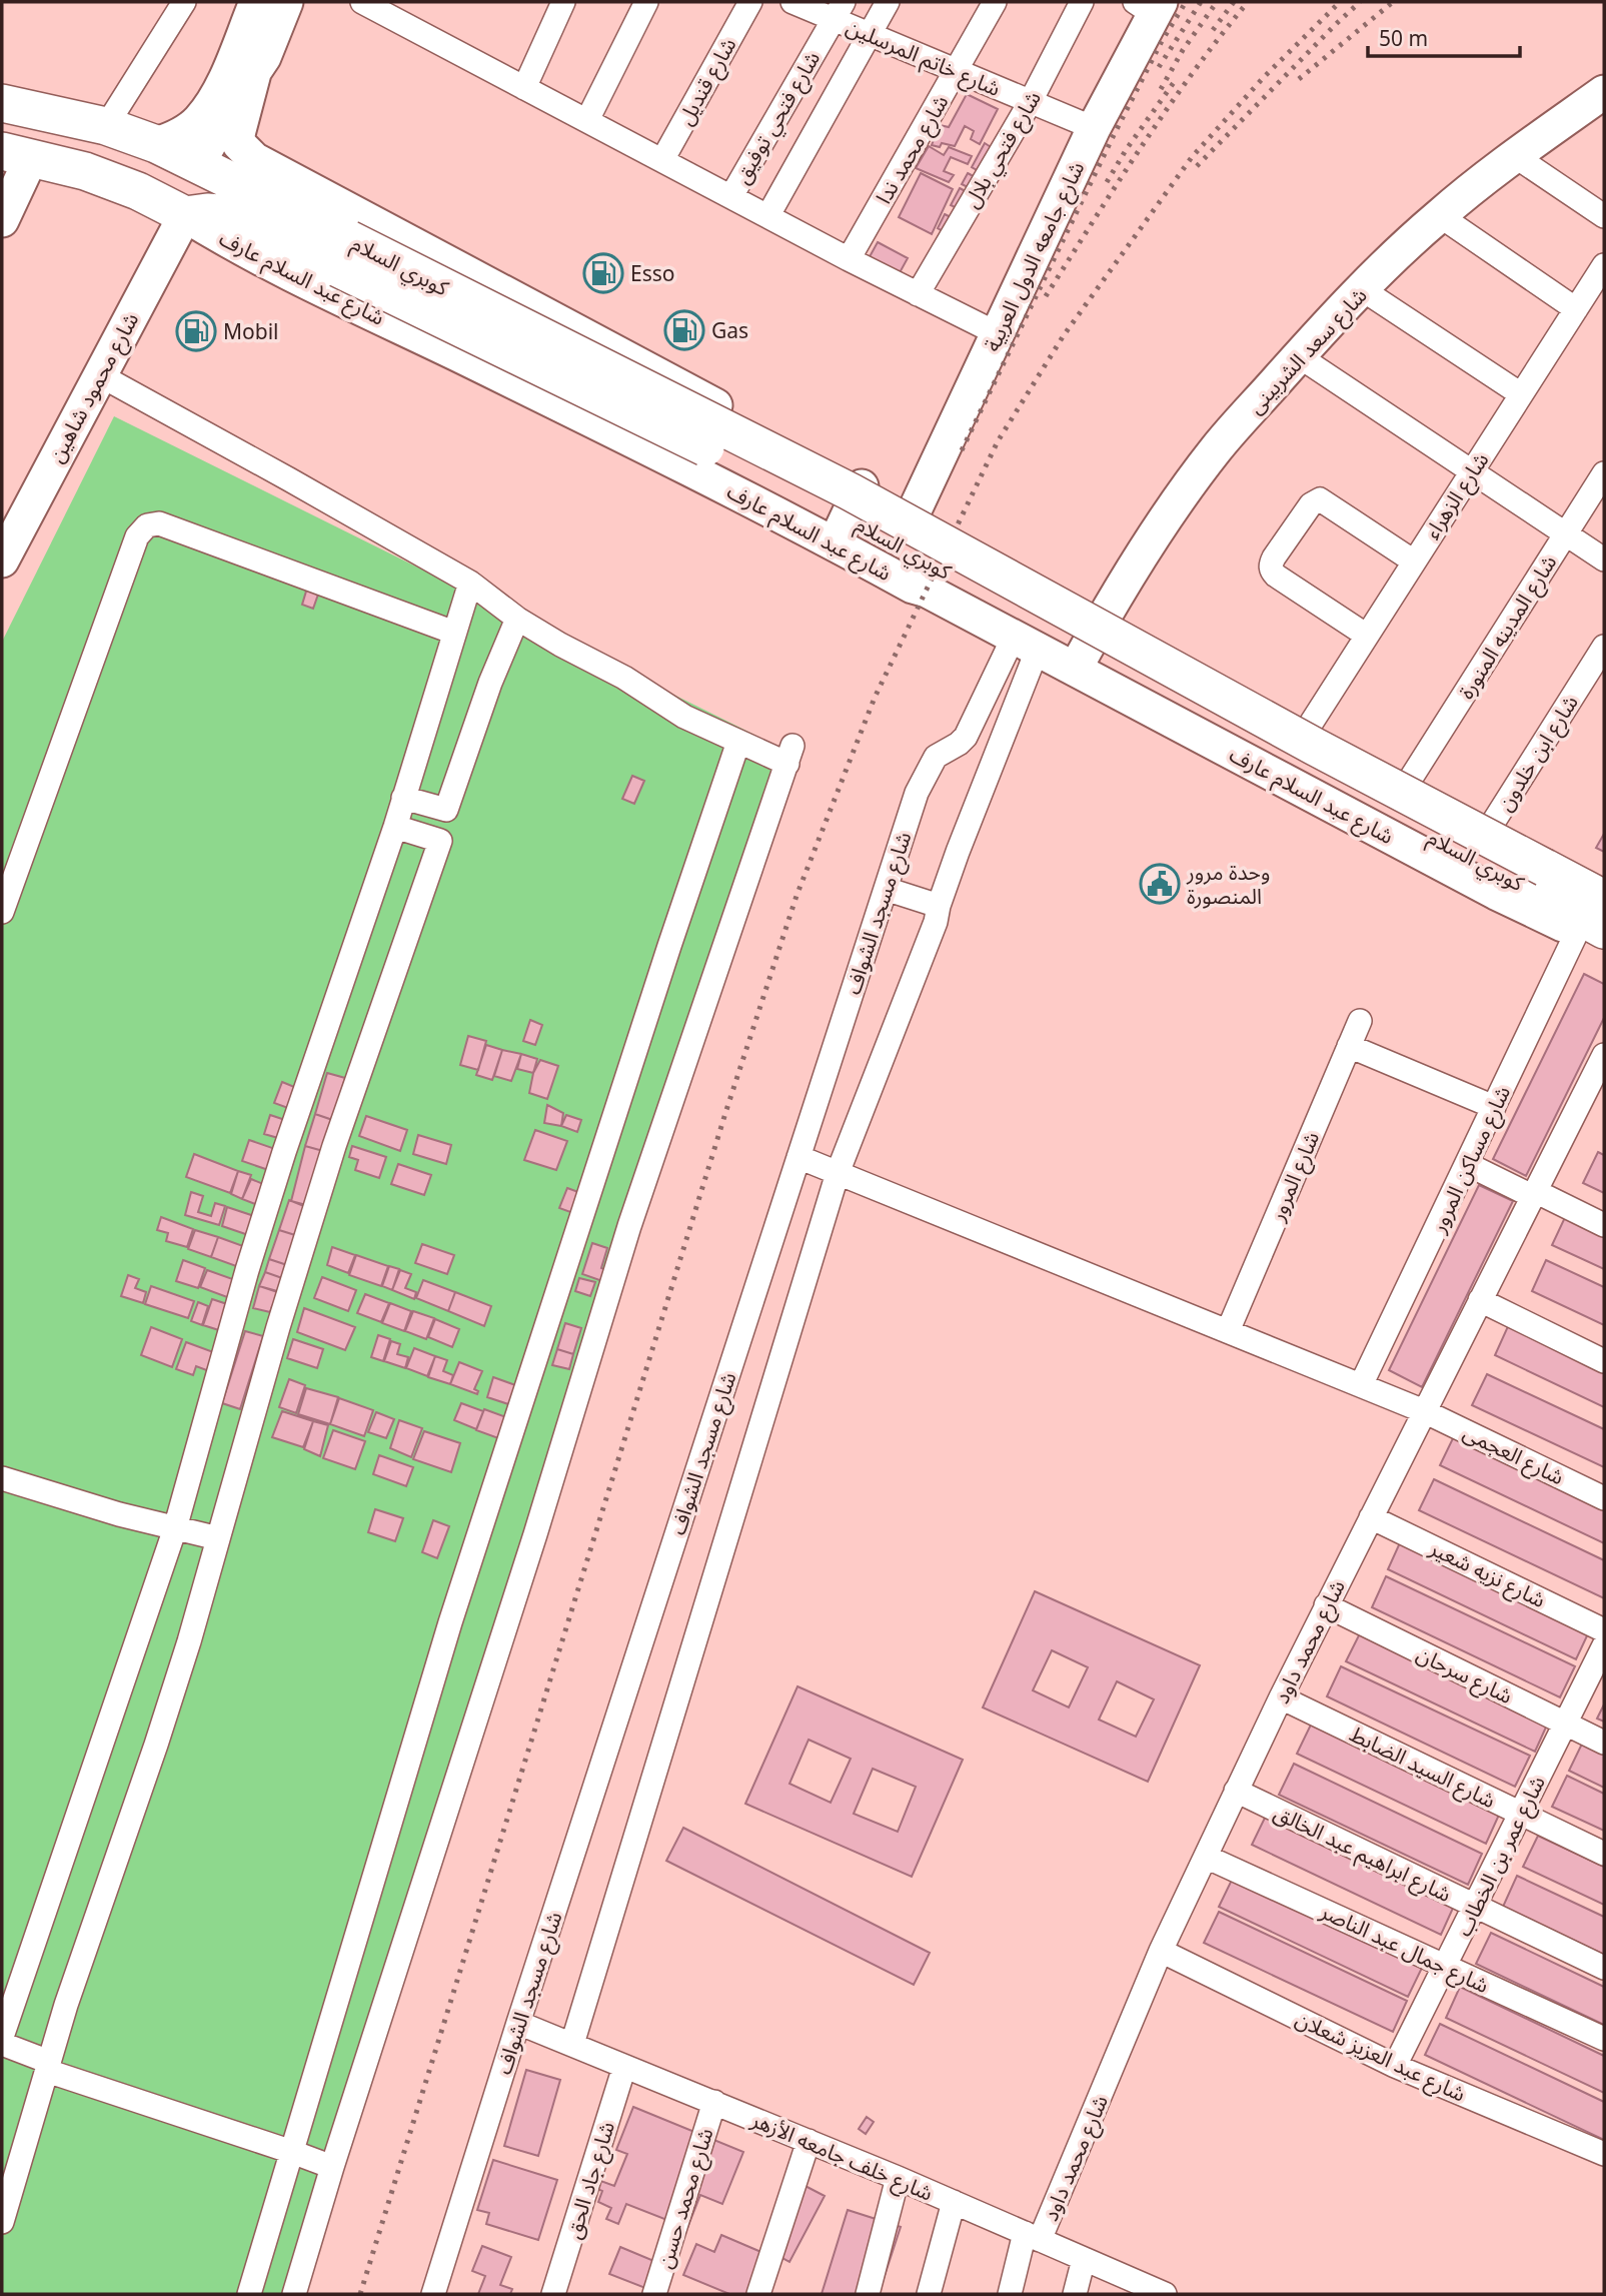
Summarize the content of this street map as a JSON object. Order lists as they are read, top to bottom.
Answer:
{
  "streets": {
    "main road": [
      "شارع جامعه الدول العربية",
      "كوبري السلام",
      "شارع عبد السلام عارف",
      "شارع سعد الشربينى",
      "شارع محمود شاهين"
    ],
    "street": [
      "شارع خاتم المرسلين",
      "شارع قنديل",
      "شارع فتحي توفيق",
      "شارع محمد ندا",
      "شارع فتحي بلال",
      "شارع الزهراء",
      "شارع المدينه المنورة",
      "شارع ابن خلدون",
      "شارع مسجد الشواف",
      "شارع مساكن المرور",
      "شارع المرور",
      "شارع العجمى",
      "شارع نزيه شعير",
      "شارع محمد داود",
      "شارع سرحان",
      "شارع السيد الضابط",
      "شارع ابراهيم عبد الخالق",
      "شارع عمر بن الخطاب",
      "شارع جمال عبد الناصر",
      "شارع عبد العزيز شعلان",
      "شارع خلف جامعه الأزهر",
      "شارع جاد الحق",
      "شارع محمد حسن"
    ]
  },
  "crossings": [
    ["شارع خاتم المرسلين", "شارع فتحي توفيق"],
    ["شارع خاتم المرسلين", "شارع محمد ندا"],
    ["شارع خاتم المرسلين", "شارع فتحي بلال"],
    ["شارع خاتم المرسلين", "شارع جامعه الدول العربية"],
    ["كوبري السلام", "شارع عبد السلام عارف"],
    ["كوبري السلام", "شارع محمود شاهين"],
    ["كوبري السلام", "شارع مساكن المرور"],
    ["شارع عبد السلام عارف", "شارع سعد الشربينى"],
    ["شارع عبد السلام عارف", "شارع محمود شاهين"],
    ["شارع عبد السلام عارف", "شارع مسجد الشواف"],
    ["شارع عبد السلام عارف", "شارع مساكن المرور"],
    ["شارع مسجد الشواف", "شارع العجمى"],
    ["شارع مسجد الشواف", "شارع خلف جامعه الأزهر"],
    ["شارع مساكن المرور", "شارع العجمى"],
    ["شارع المرور", "شارع العجمى"],
    ["شارع العجمى", "شارع محمد داود"],
    ["شارع نزيه شعير", "شارع محمد داود"],
    ["شارع محمد داود", "شارع سرحان"],
    ["شارع محمد داود", "شارع السيد الضابط"],
    ["شارع محمد داود", "شارع ابراهيم عبد الخالق"],
    ["شارع محمد داود", "شارع جمال عبد الناصر"],
    ["شارع محمد داود", "شارع عبد العزيز شعلان"],
    ["شارع محمد داود", "شارع خلف جامعه الأزهر"],
    ["شارع سرحان", "شارع عمر بن الخطاب"],
    ["شارع السيد الضابط", "شارع عمر بن الخطاب"],
    ["شارع ابراهيم عبد الخالق", "شارع عمر بن الخطاب"],
    ["شارع عمر بن الخطاب", "شارع جمال عبد الناصر"],
    ["شارع عمر بن الخطاب", "شارع عبد العزيز شعلان"],
    ["شارع خلف جامعه الأزهر", "شارع جاد الحق"],
    ["شارع خلف جامعه الأزهر", "شارع محمد حسن"]
  ],
  "places": {
    "fuel station": ["Esso", "Gas", "Mobil"],
    "public building": ["وحدة مرور المنصورة"]
  },
  "scale_bar": "50 m"
}
